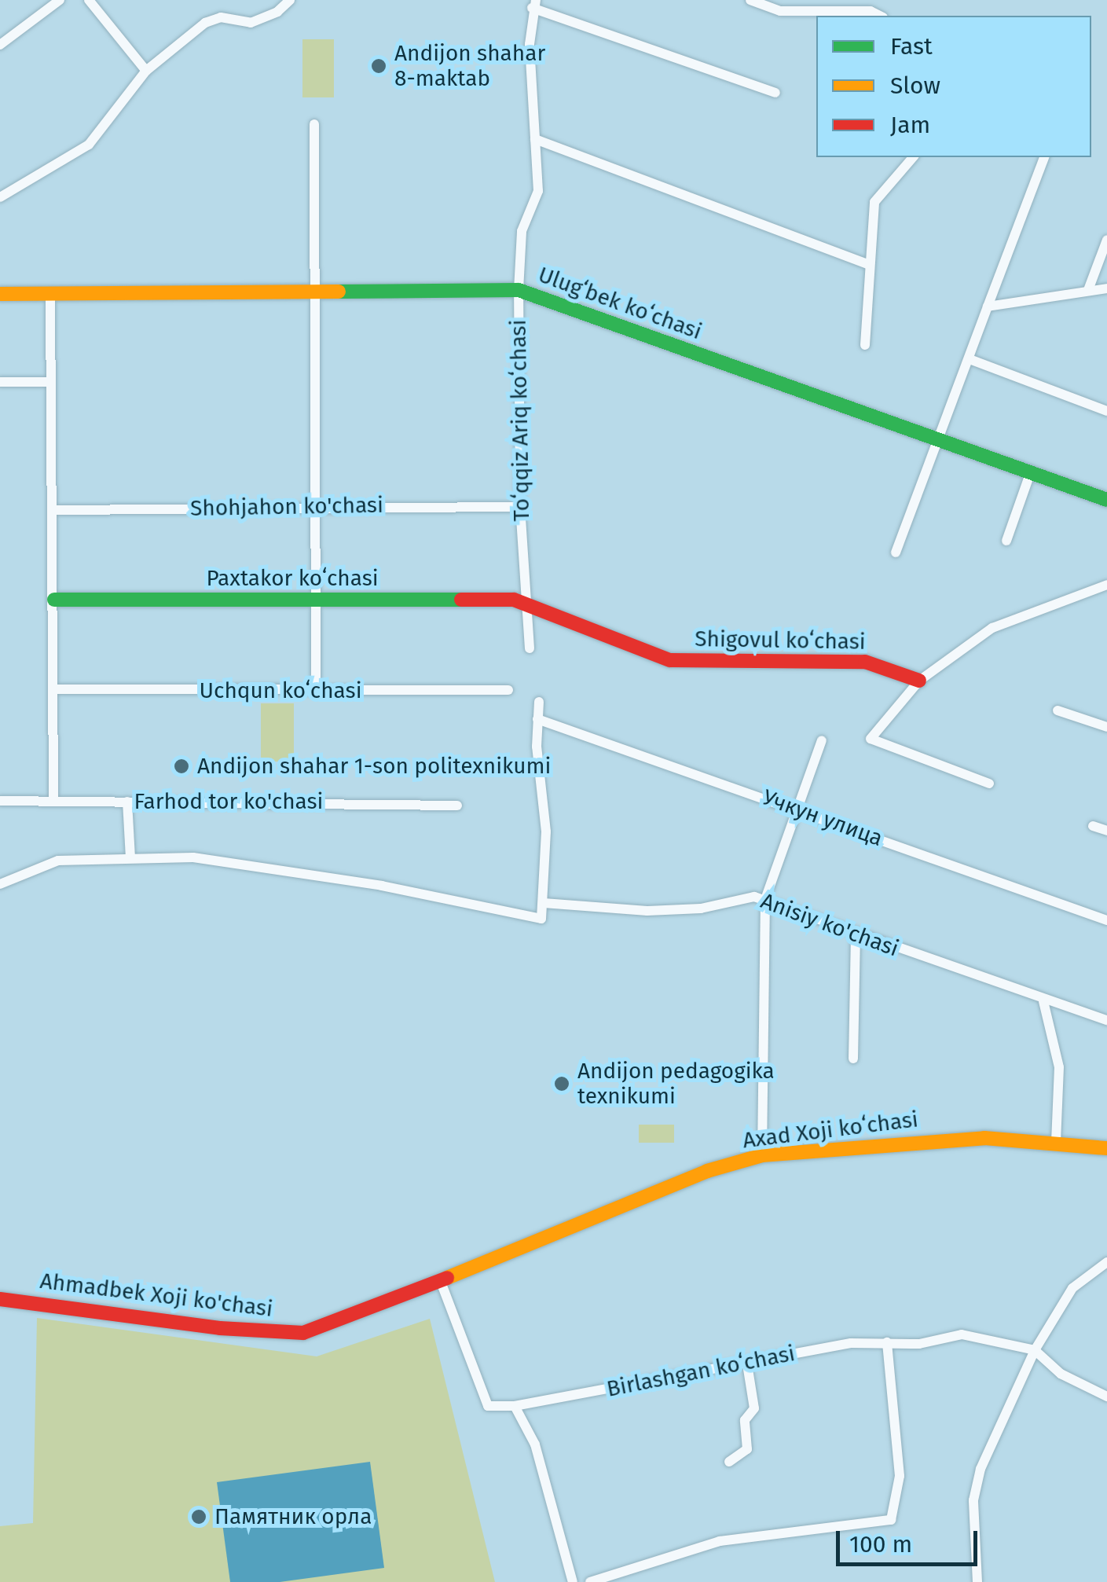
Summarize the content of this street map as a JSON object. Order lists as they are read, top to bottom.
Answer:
{
  "streets": {
    "street": [
      "Ulugʻbek koʻchasi",
      "Toʻqqiz Ariq koʻchasi",
      "Shohjahon ko'chasi",
      "Paxtakor koʻchasi",
      "Shigovul koʻchasi",
      "Uchqun koʻchasi",
      "Farhod tor ko'chasi",
      "Учкун улица",
      "Anisiy ko'chasi",
      "Axad Xoji koʻchasi",
      "Ahmadbek Xoji ko'chasi",
      "Birlashgan koʻchasi"
    ]
  },
  "crossings": [
    ["Ulugʻbek koʻchasi", "Toʻqqiz Ariq koʻchasi"],
    ["Toʻqqiz Ariq koʻchasi", "Shohjahon ko'chasi"],
    ["Toʻqqiz Ariq koʻchasi", "Paxtakor koʻchasi"],
    ["Toʻqqiz Ariq koʻchasi", "Shigovul koʻchasi"],
    ["Paxtakor koʻchasi", "Shigovul koʻchasi"],
    ["Axad Xoji koʻchasi", "Ahmadbek Xoji ko'chasi"]
  ],
  "places": [
    "Andijon shahar 8-maktab",
    "Andijon shahar 1-son politexnikumi",
    "Andijon pedagogika texnikumi",
    "Памятник орла"
  ],
  "legend": ["Fast", "Slow", "Jam"],
  "scale_bar": "100 m"
}
